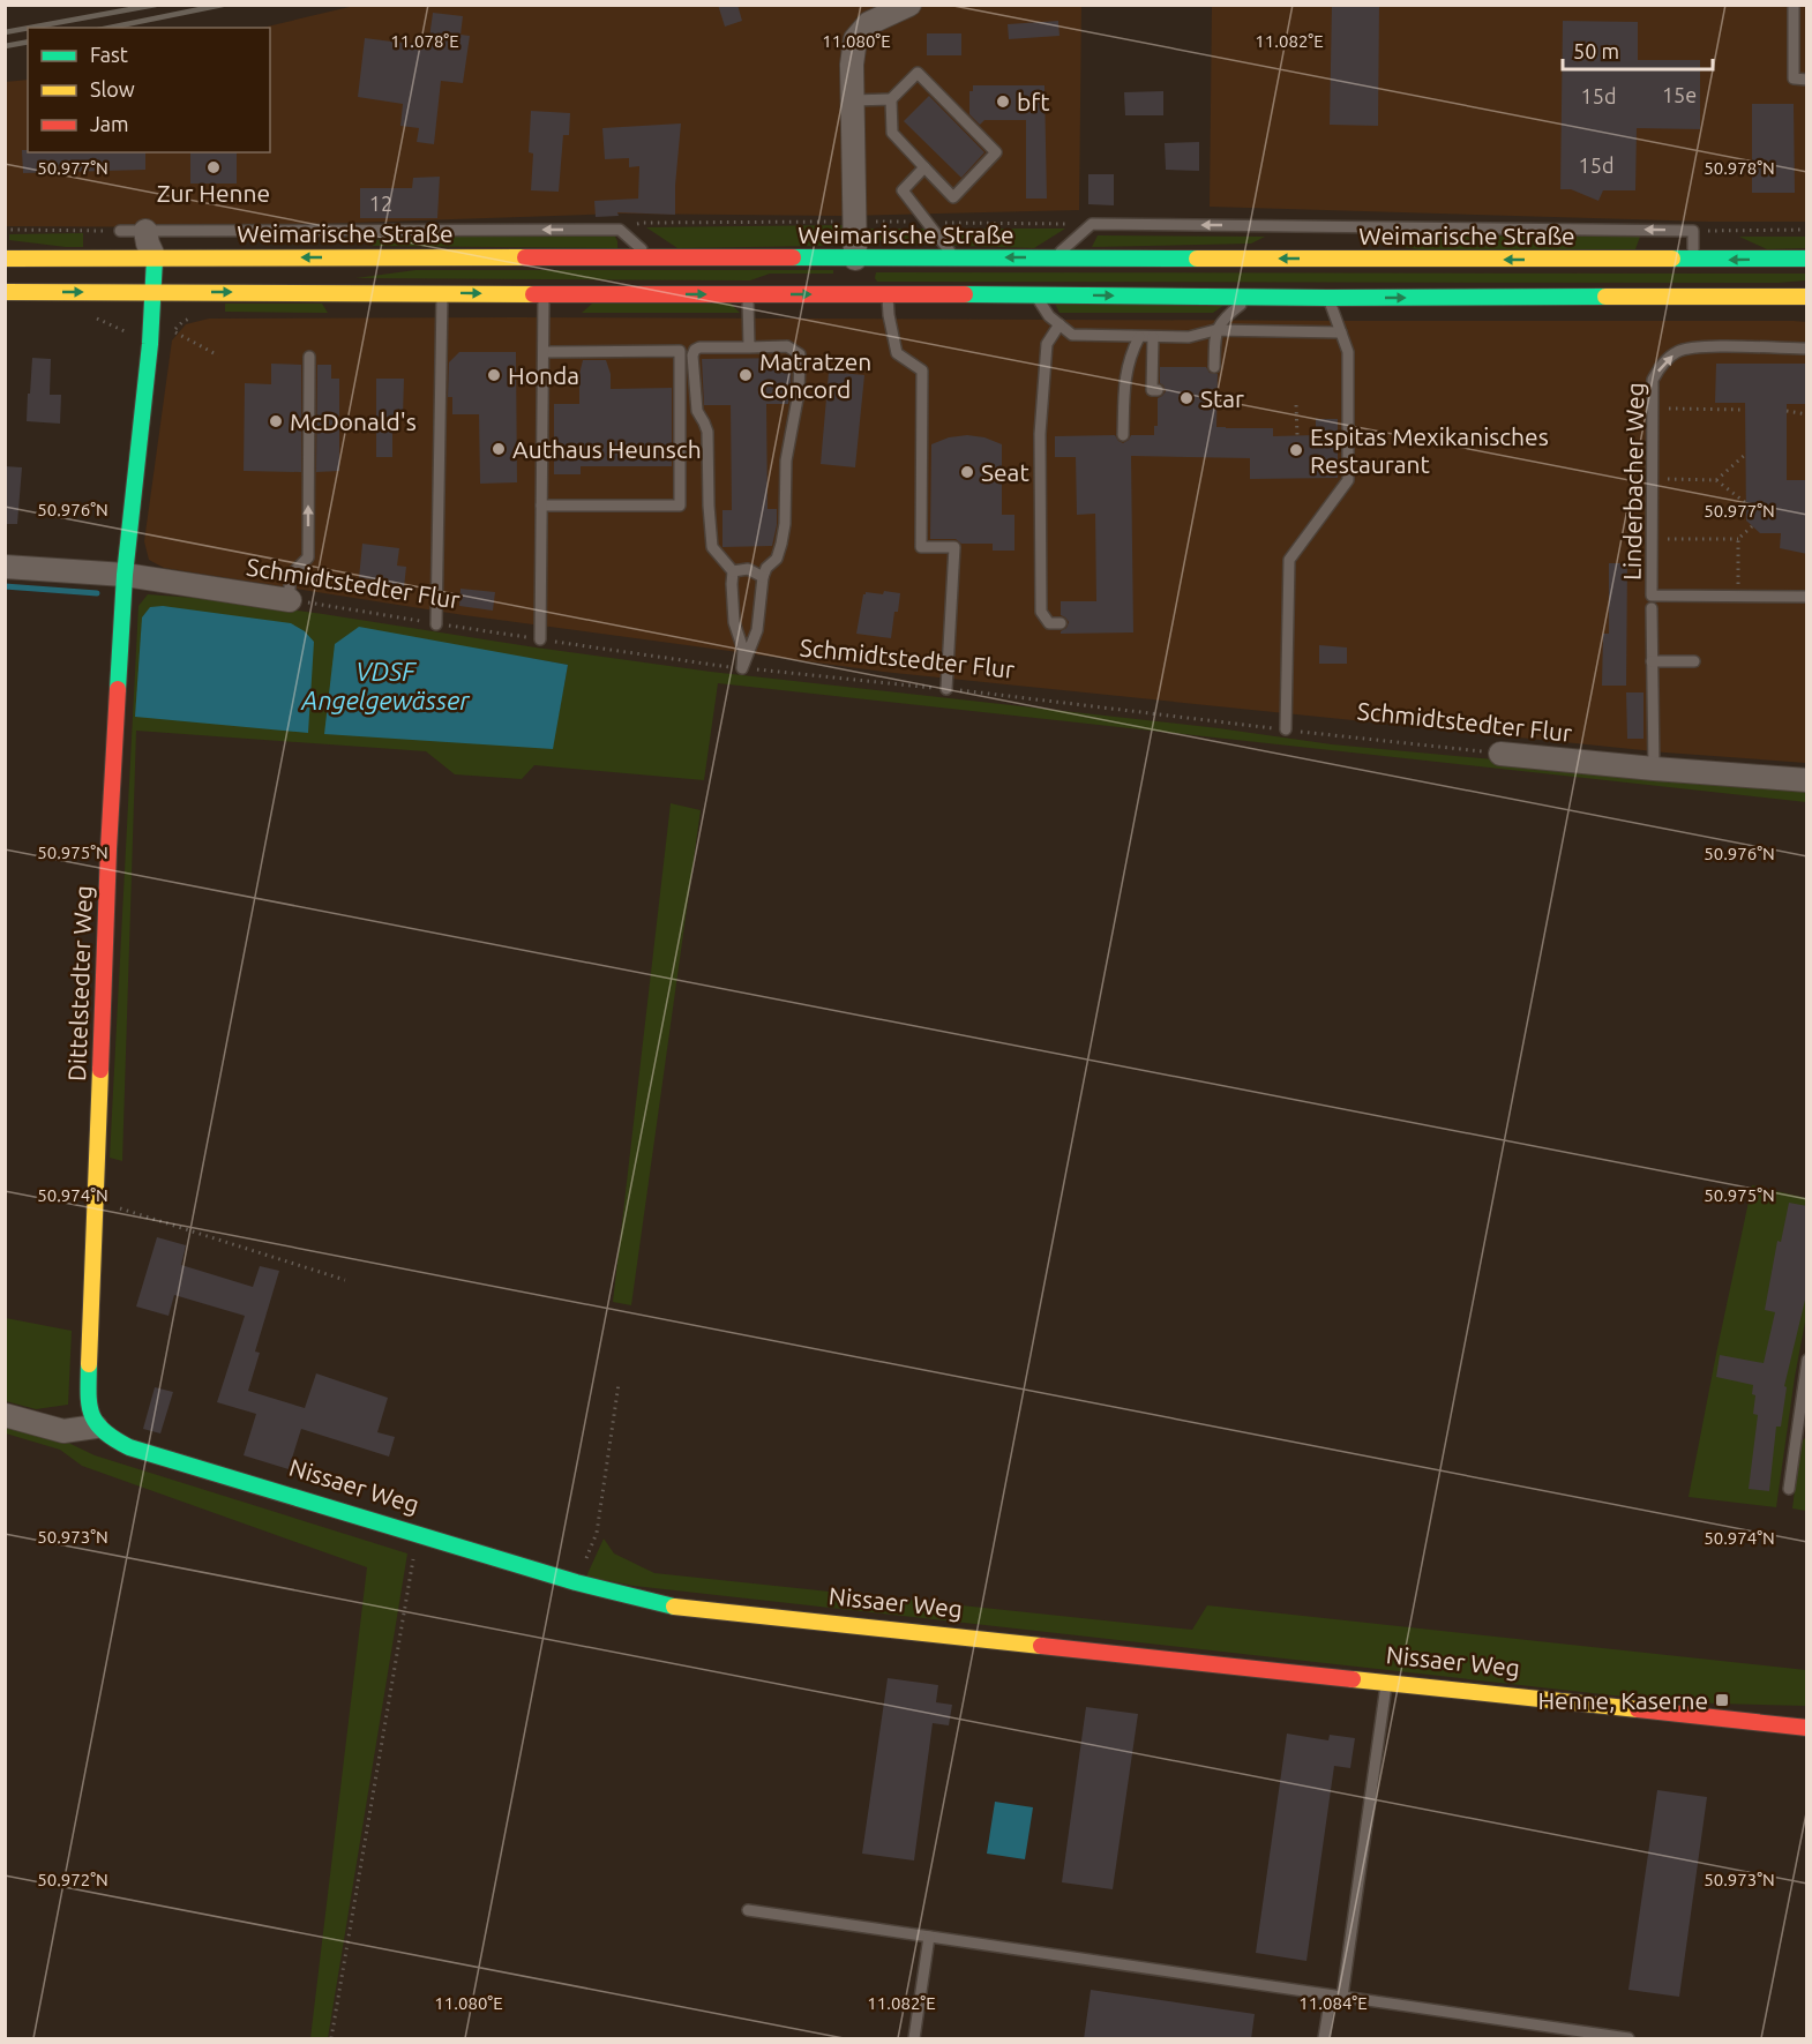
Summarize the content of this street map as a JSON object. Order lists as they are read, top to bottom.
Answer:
{
  "streets": {
    "main road": ["Weimarische Straße", "Dittelstedter Weg", "Nissaer Weg"],
    "street": ["Schmidtstedter Flur"],
    "lane": ["Linderbacher Weg"]
  },
  "crossings": [
    ["Weimarische Straße", "Dittelstedter Weg"],
    ["Schmidtstedter Flur", "Dittelstedter Weg"],
    ["Dittelstedter Weg", "Nissaer Weg"]
  ],
  "water": ["VDSF Angelgewässer"],
  "places": {
    "other": [
      "bft",
      "Zur Henne",
      "Honda",
      "Matratzen Concord",
      "Star",
      "McDonald's",
      "Authaus Heunsch",
      "Espitas Mexikanisches Restaurant",
      "Seat"
    ],
    "transit": ["Henne, Kaserne"]
  },
  "house_numbers": [
    "15e",
    "15d",
    "15d",
    "12"
  ],
  "legend": ["Fast", "Slow", "Jam"],
  "scale_bar": "50 m",
  "coordinates": [
    "11.078°E",
    "11.080°E",
    "11.082°E",
    "50.977°N",
    "50.978°N",
    "50.976°N",
    "50.975°N",
    "50.974°N",
    "50.973°N",
    "50.972°N",
    "11.084°E"
  ]
}
